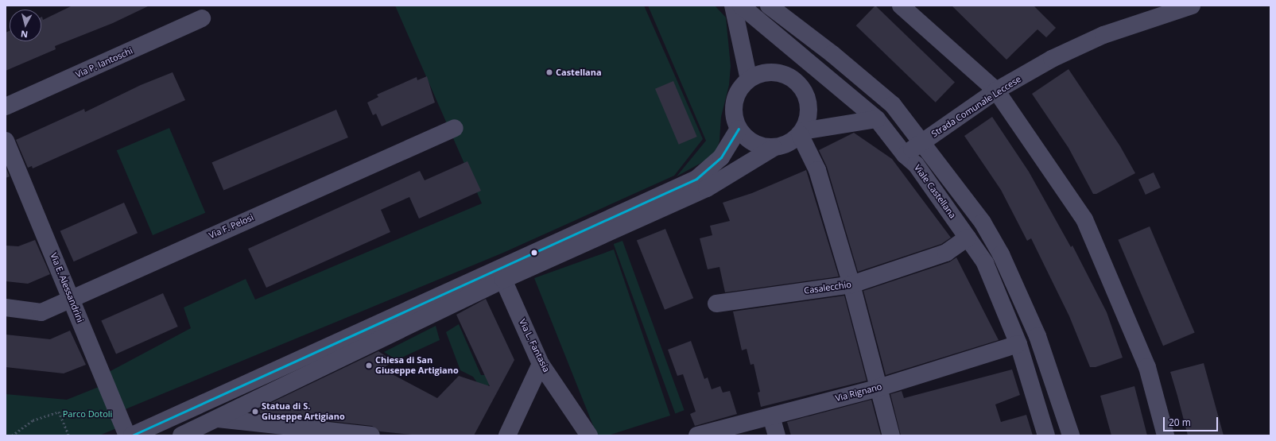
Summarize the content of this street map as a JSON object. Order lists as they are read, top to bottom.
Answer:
{
  "streets": {
    "street": [
      "Via P. Iantoschi",
      "Strada Comunale Leccese",
      "Viale Castellana",
      "Via F. Pelosi",
      "Via E. Alessandrini",
      "Casalecchio",
      "Via L. Fantasia",
      "Via Rignano"
    ]
  },
  "crossings": [
    ["Strada Comunale Leccese", "Viale Castellana"],
    ["Viale Castellana", "Casalecchio"],
    ["Viale Castellana", "Via Rignano"],
    ["Via F. Pelosi", "Via E. Alessandrini"]
  ],
  "parks": ["Parco Dotoli"],
  "places": ["Castellana", "Chiesa di San Giuseppe Artigiano", "Statua di S. Giuseppe Artigiano"],
  "scale_bar": "20 m",
  "north": "bottom"
}
